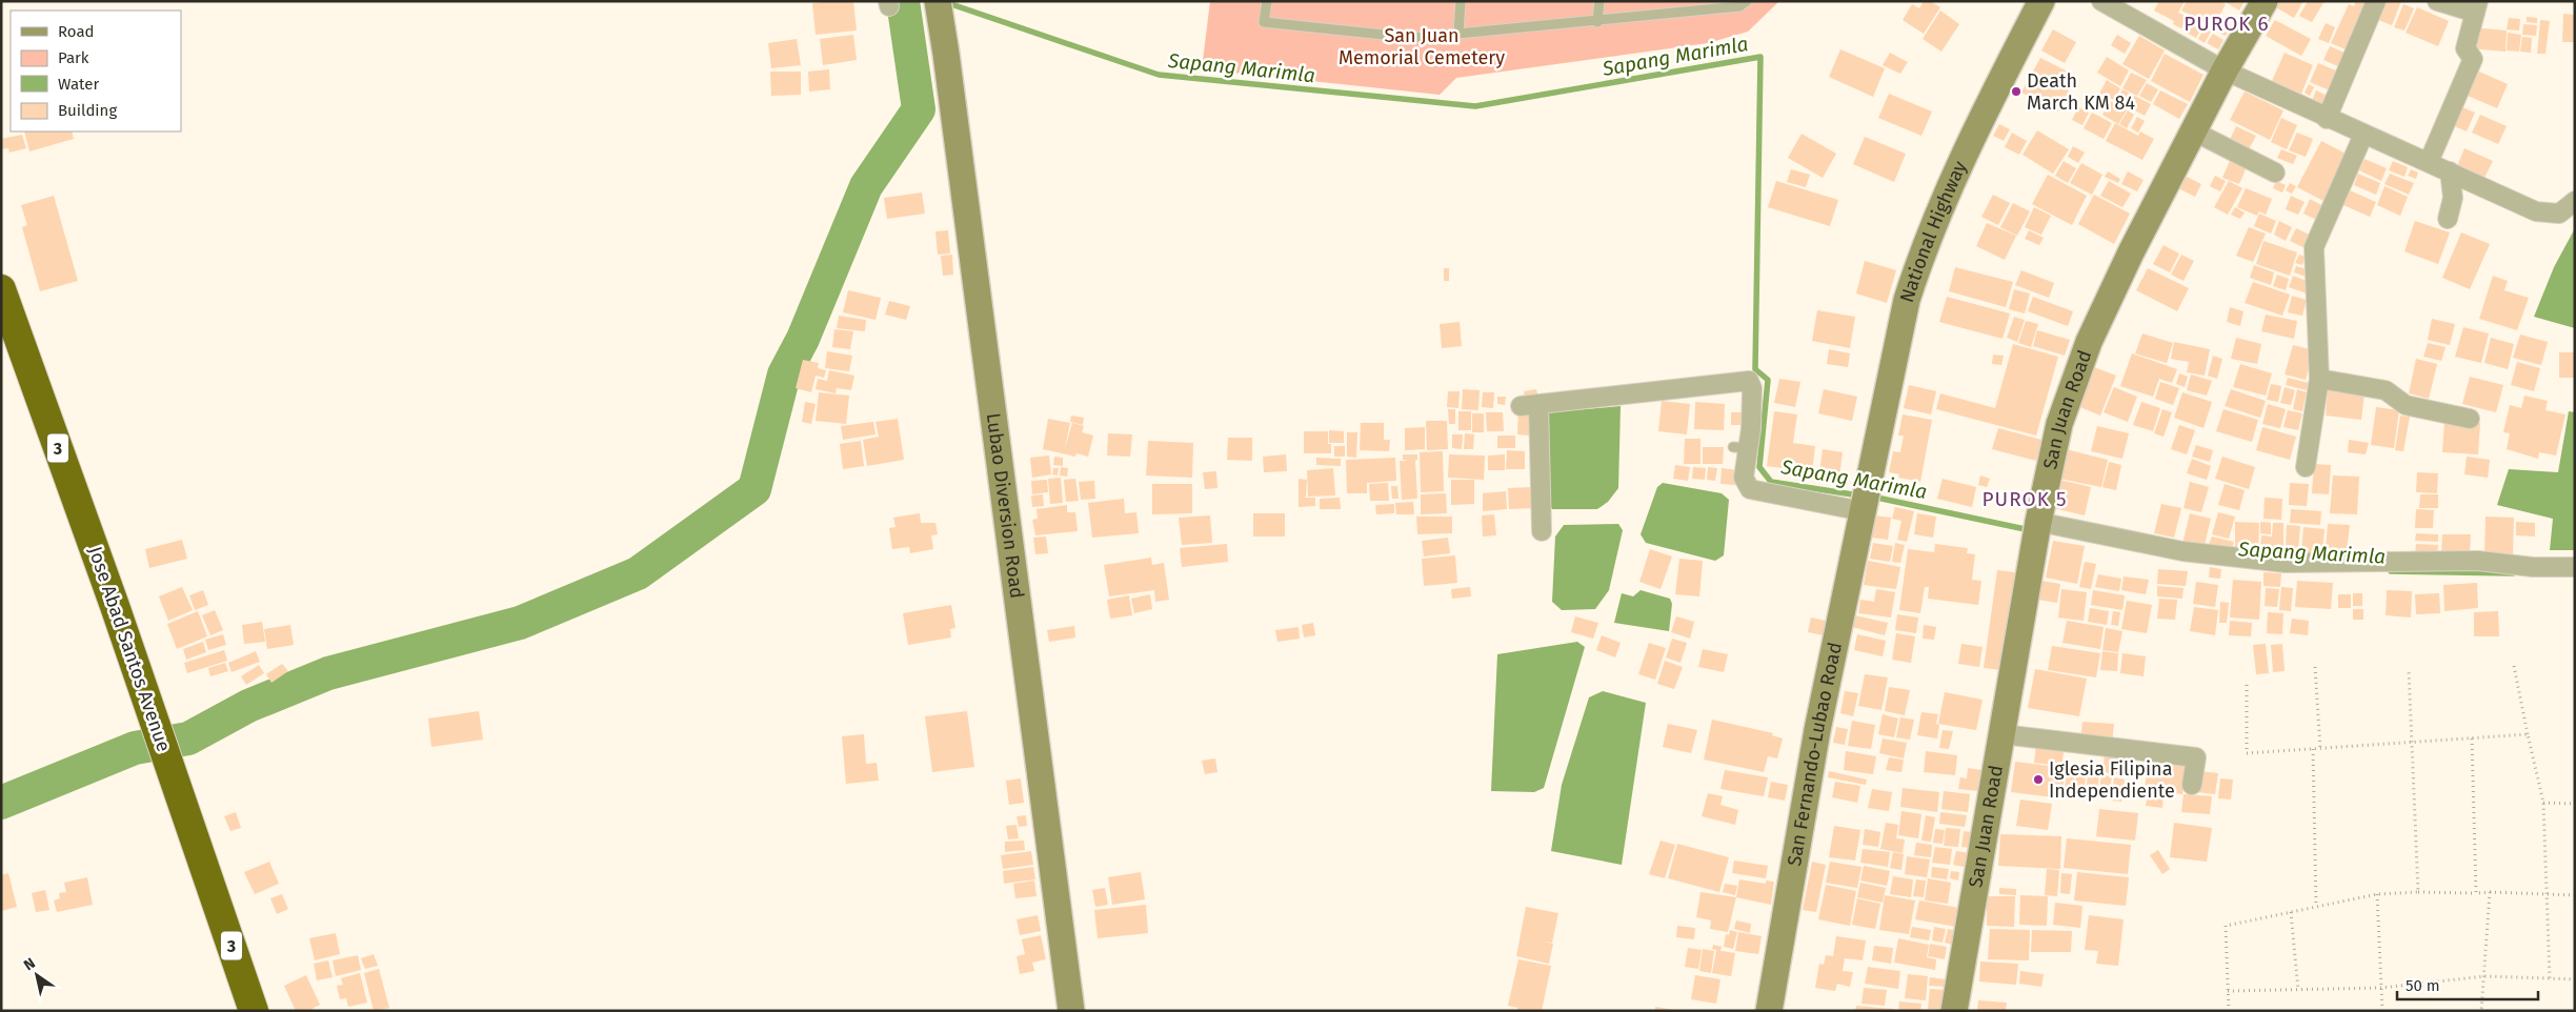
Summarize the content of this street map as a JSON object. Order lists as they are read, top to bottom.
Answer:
{
  "streets": {
    "highway": ["3", "Jose Abad Santos Avenue"],
    "street": [
      "National Highway",
      "San Juan Road",
      "Lubao Diversion Road",
      "San Fernando-Lubao Road"
    ]
  },
  "crossings": [
    ["National Highway", "San Fernando-Lubao Road"]
  ],
  "districts": ["PUROK 6", "PUROK 5"],
  "water": ["Sapang Marimla"],
  "parks": ["San Juan Memorial Cemetery"],
  "places": ["Death March KM 84", "Iglesia Filipina Independiente"],
  "legend": [
    "Road",
    "Park",
    "Water",
    "Building"
  ],
  "scale_bar": "50 m",
  "north": "top left"
}
